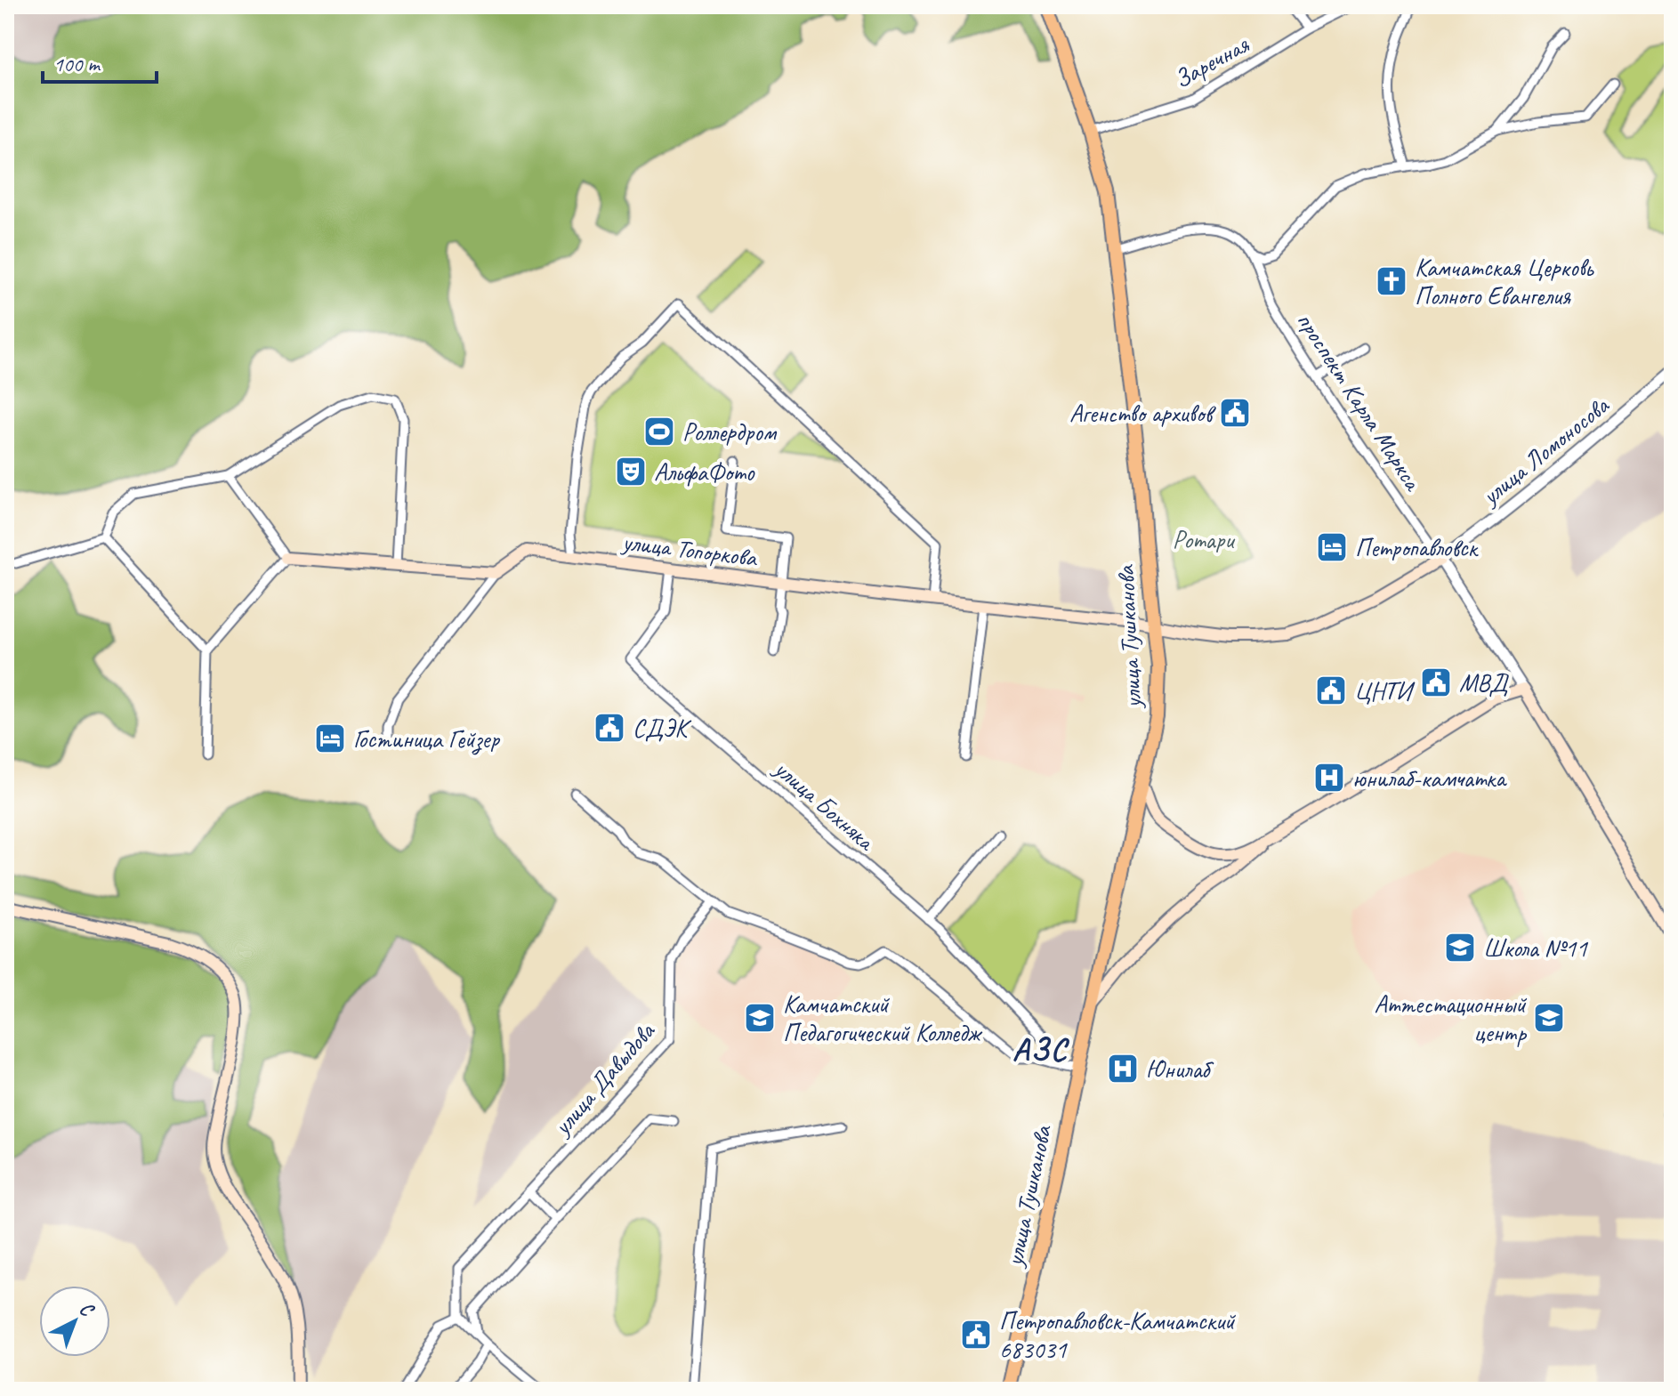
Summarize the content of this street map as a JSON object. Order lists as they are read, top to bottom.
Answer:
{
  "streets": {
    "main road": ["проспект Карла Маркса", "улица Топоркова", "улица Тушканова"],
    "street": [
      "Заречная",
      "улица Ломоносова",
      "улица Бохняка",
      "улица Давыдова"
    ]
  },
  "crossings": [
    ["Заречная", "улица Тушканова"],
    ["проспект Карла Маркса", "улица Ломоносова"],
    ["проспект Карла Маркса", "улица Топоркова"],
    ["улица Ломоносова", "улица Топоркова"],
    ["улица Топоркова", "улица Тушканова"],
    ["улица Топоркова", "улица Бохняка"]
  ],
  "districts": ["АЗС"],
  "parks": ["Ротари"],
  "places": {
    "church": ["Камчатская Церковь Полного Евангелия"],
    "public building": [
      "Агенство архивов",
      "МВД",
      "ЦНТИ",
      "СДЭК",
      "Петропавловск-Камчатский 683031"
    ],
    "sports": ["Роллердром"],
    "theatre": ["АльфаФото"],
    "hotel": ["Петропавловск", "Гостиница Гейзер"],
    "hospital": ["юнилаб-камчатка", "Юнилаб"],
    "school or university": ["Школа №11", "Камчатский Педагогический Колледж", "Аттестационный центр"]
  },
  "scale_bar": "100 m",
  "north": "top right"
}
